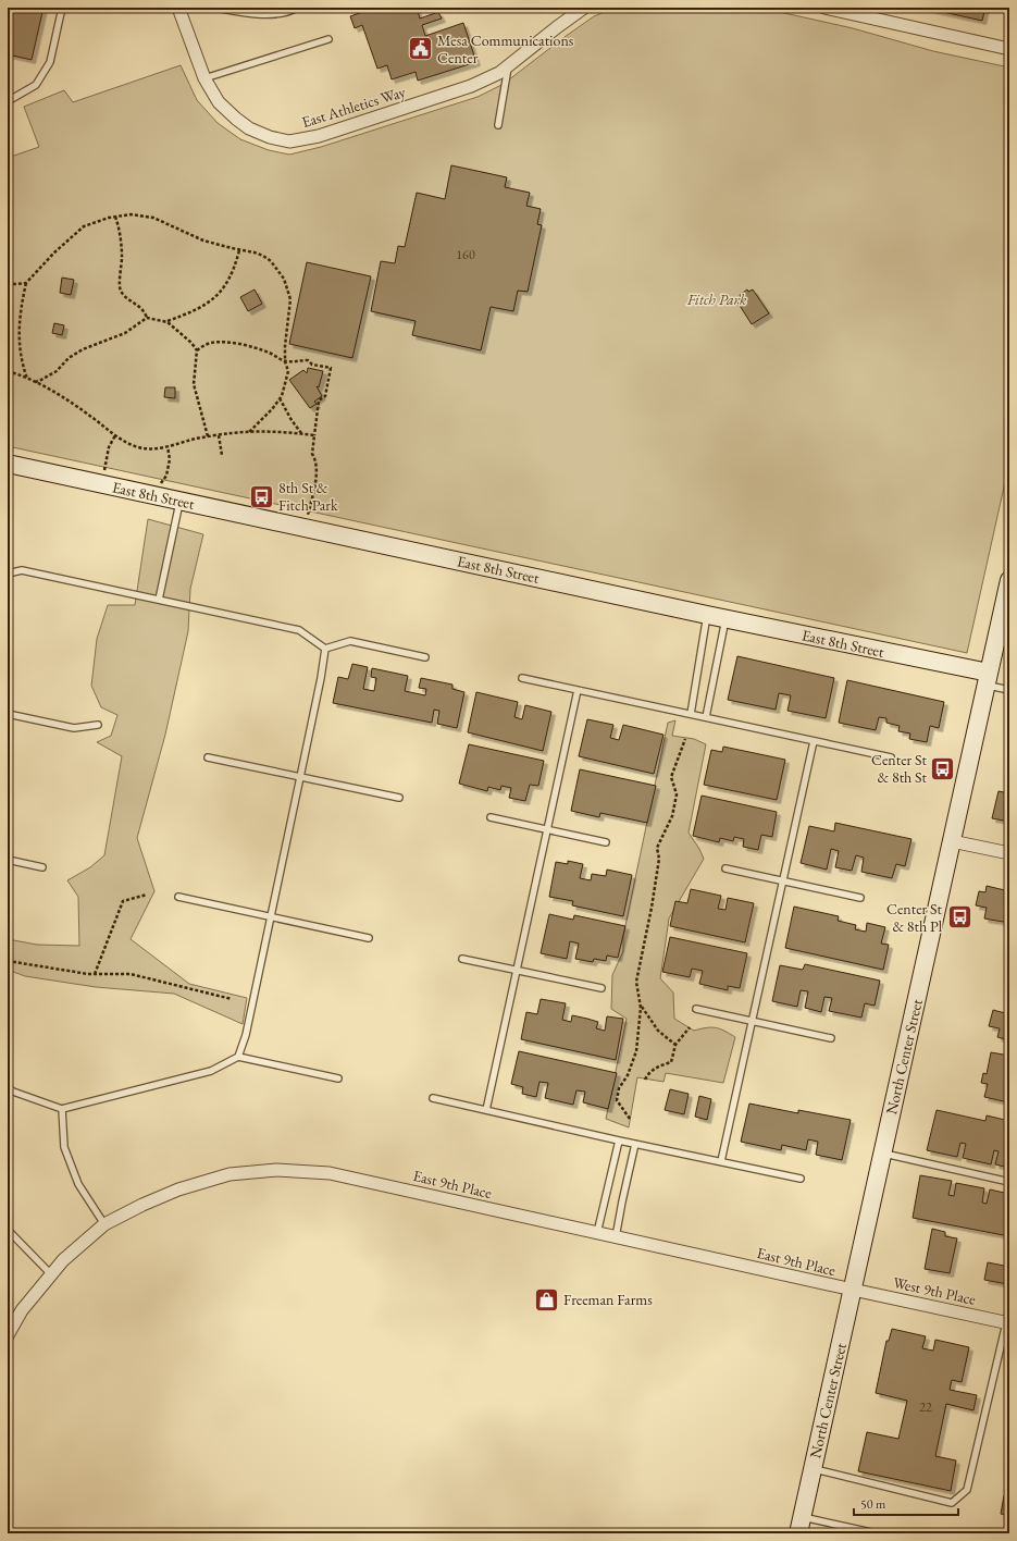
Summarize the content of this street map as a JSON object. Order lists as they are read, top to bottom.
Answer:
{
  "streets": {
    "street": [
      "East Athletics Way",
      "East 8th Street",
      "North Center Street",
      "East 9th Place",
      "West 9th Place"
    ]
  },
  "crossings": [
    ["East 8th Street", "North Center Street"],
    ["North Center Street", "East 9th Place"],
    ["North Center Street", "West 9th Place"],
    ["East 9th Place", "West 9th Place"]
  ],
  "parks": ["Fitch Park"],
  "places": {
    "public building": ["Mesa Communications Center"],
    "bus stop": ["8th St & Fitch Park", "Center St & 8th St", "Center St & 8th Pl"],
    "shop": ["Freeman Farms"]
  },
  "house_numbers": ["160", "22"],
  "scale_bar": "50 m"
}
